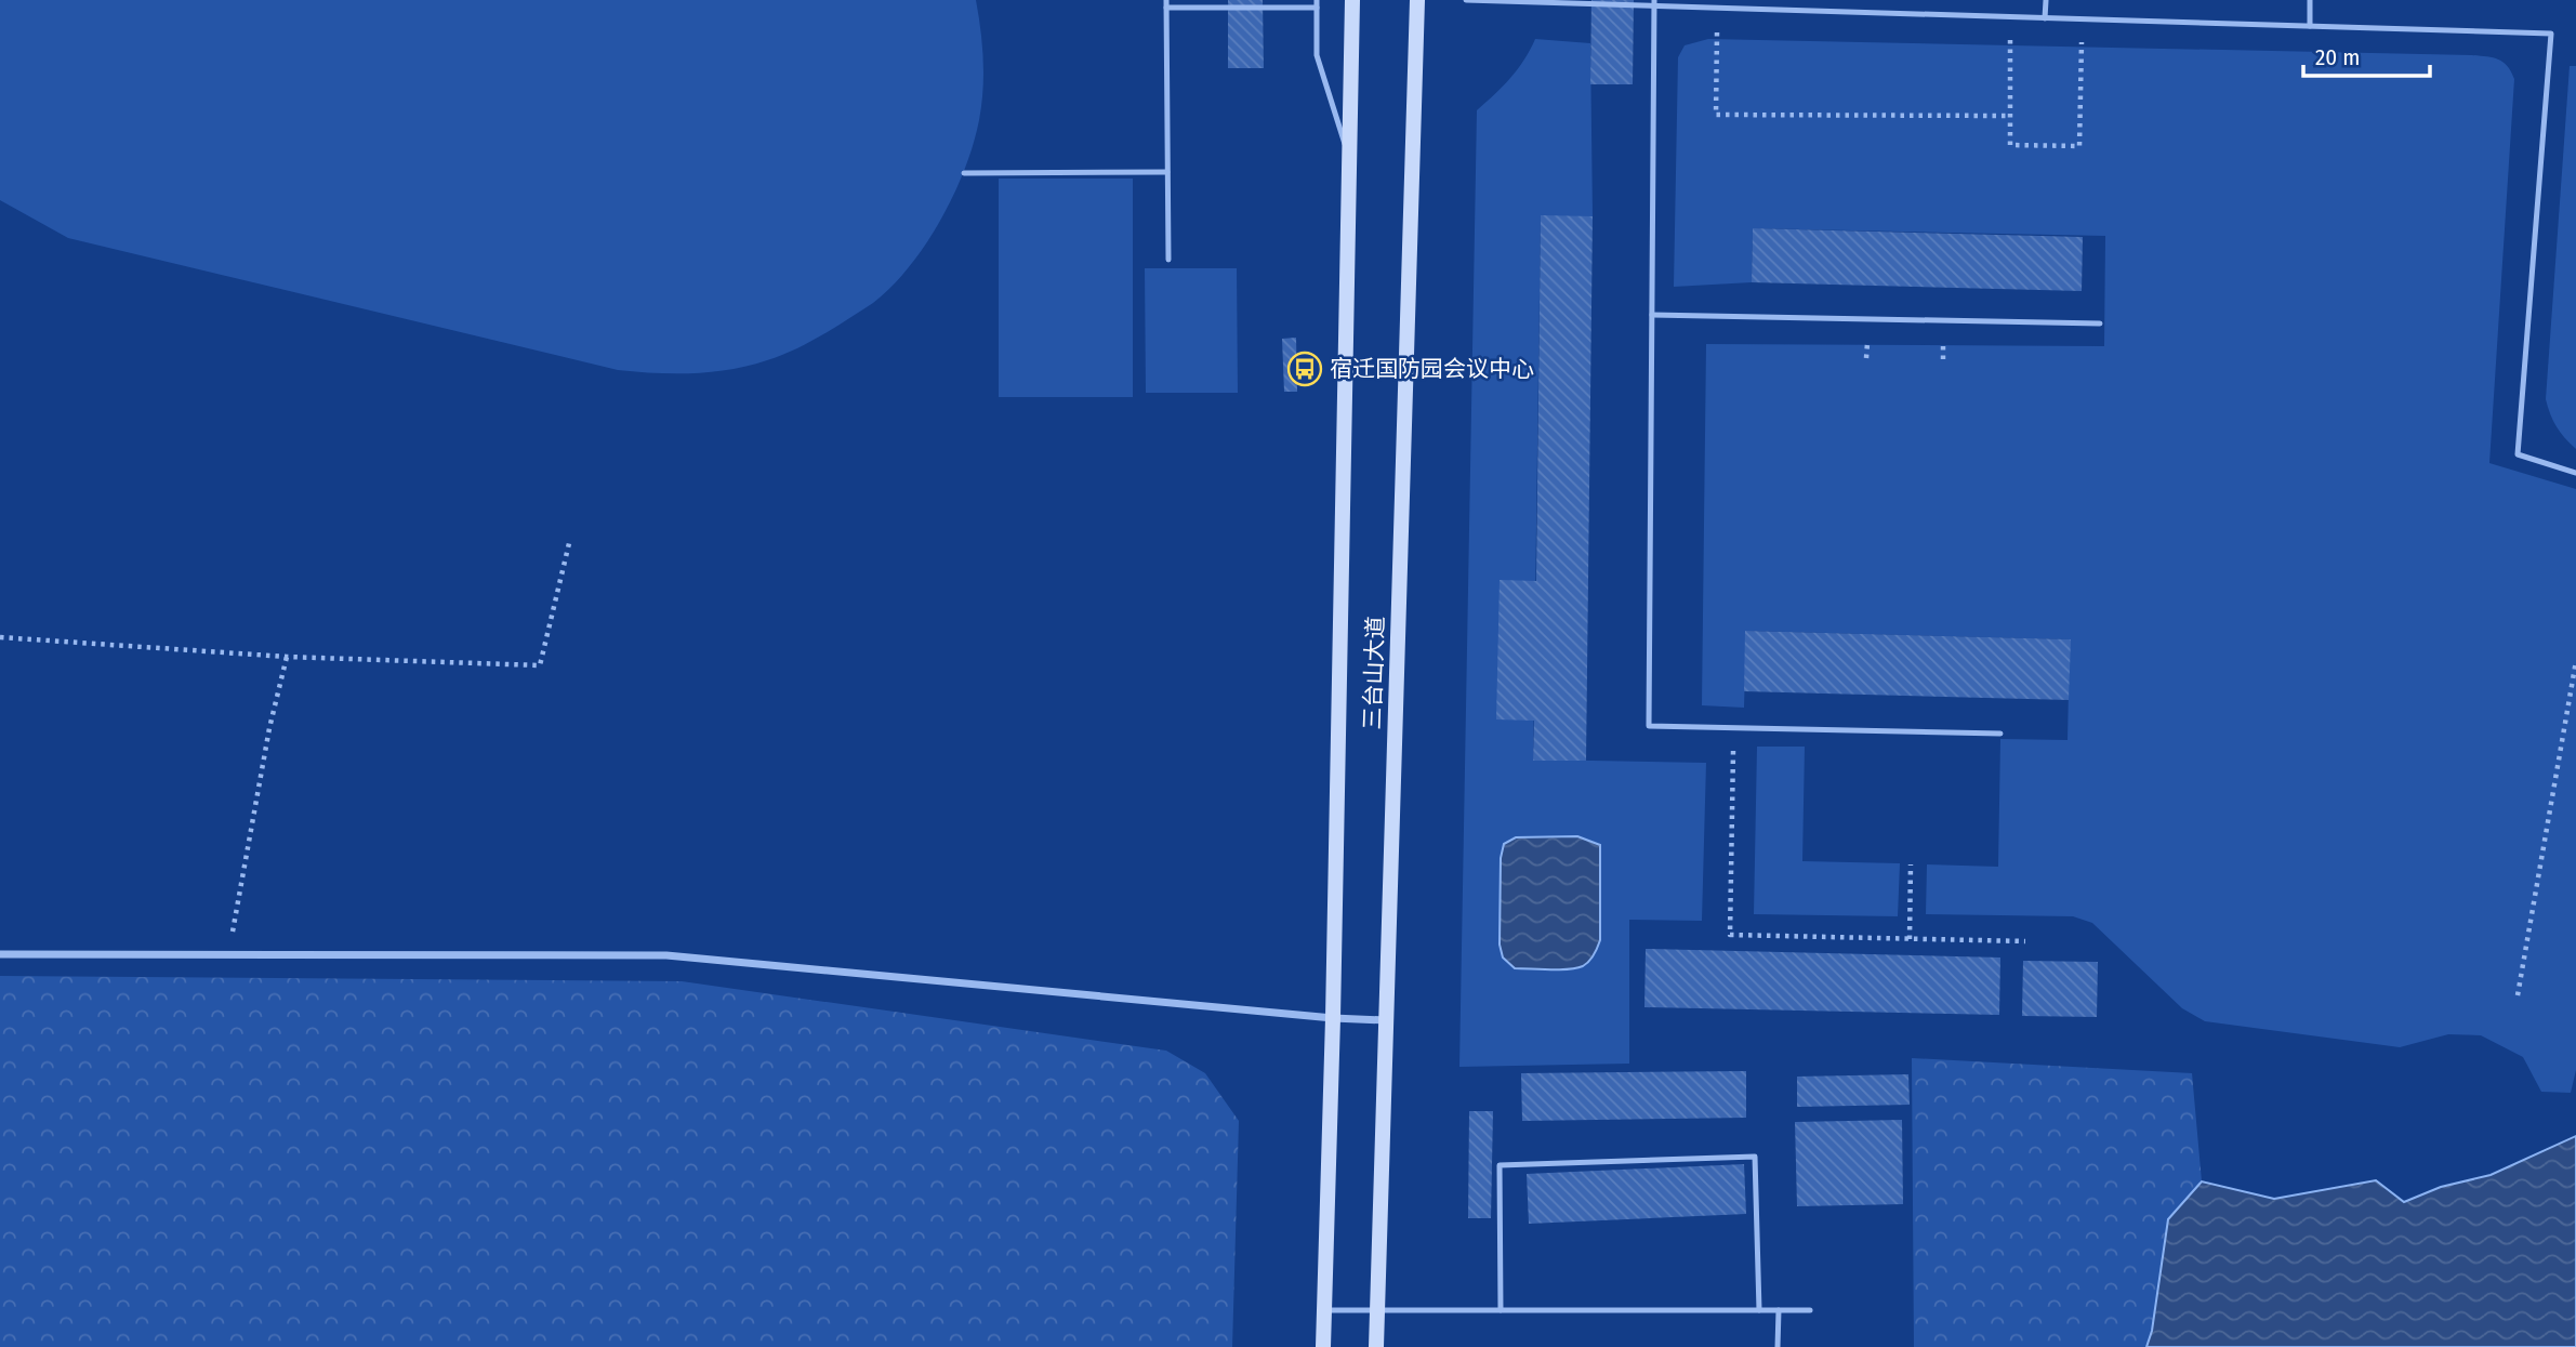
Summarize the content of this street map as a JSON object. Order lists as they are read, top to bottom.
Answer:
{
  "streets": {
    "main road": ["三台山大道"]
  },
  "places": {
    "bus stop": ["宿迁国防园会议中心"]
  },
  "scale_bar": "20 m"
}
